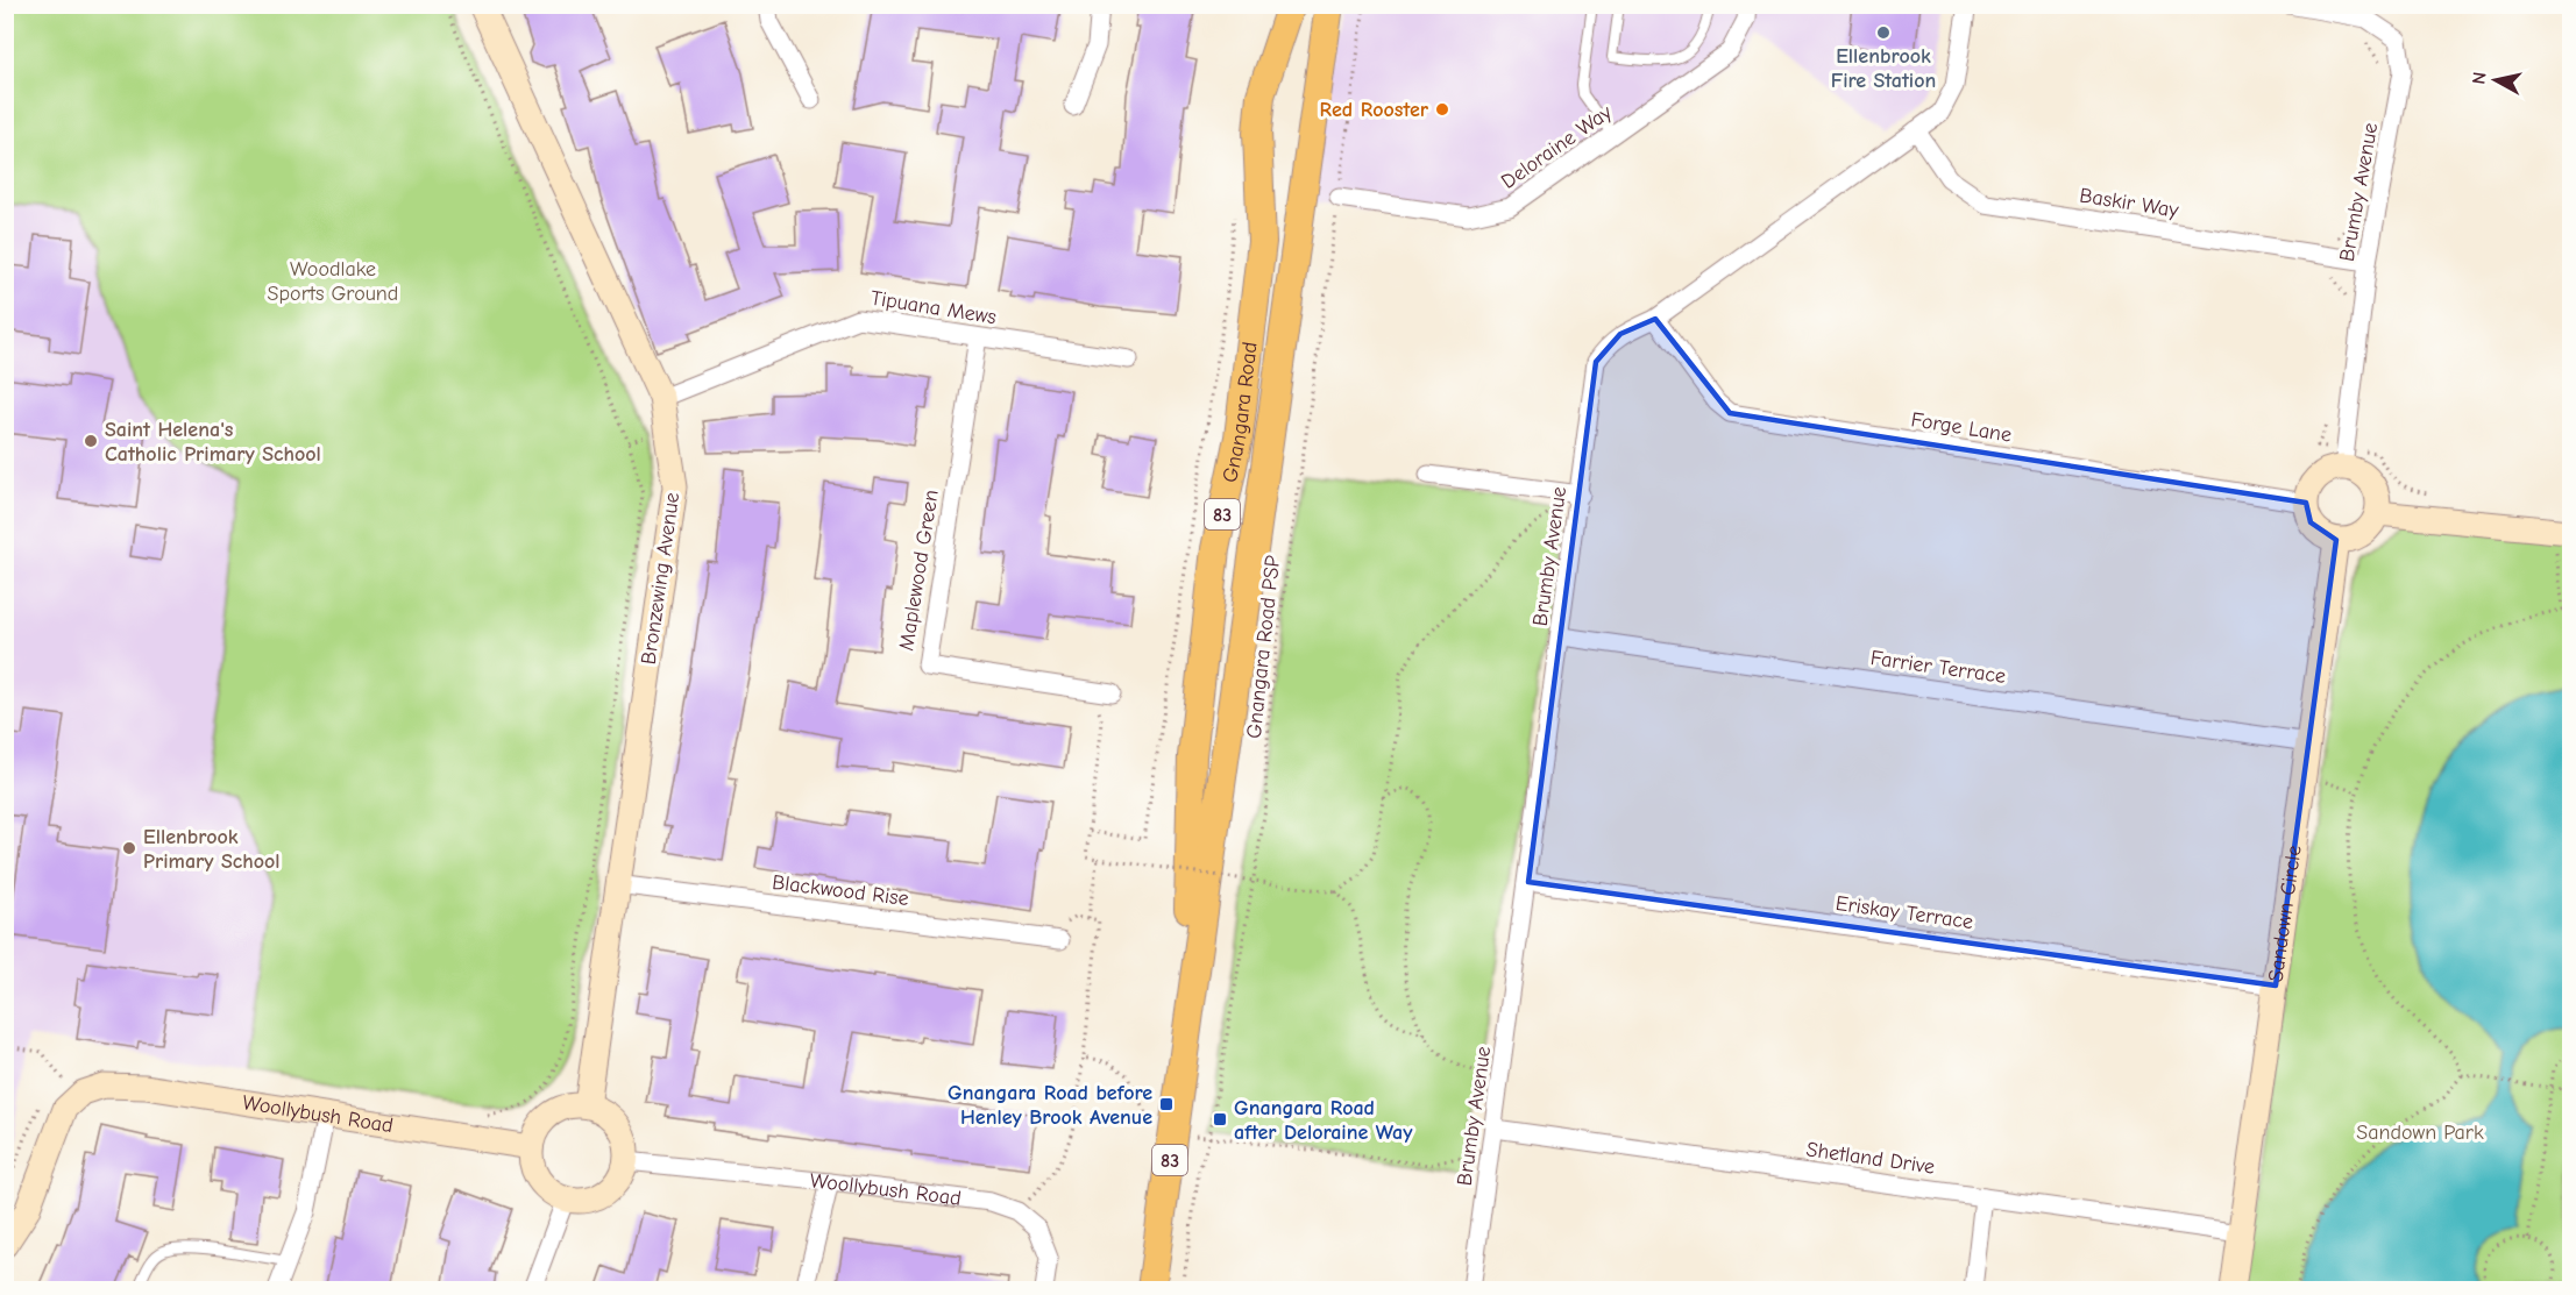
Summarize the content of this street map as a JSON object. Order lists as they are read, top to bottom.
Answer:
{
  "streets": {
    "main road": ["Gnangara Road", "83"],
    "street": [
      "Deloraine Way",
      "Brumby Avenue",
      "Baskir Way",
      "Tipuana Mews",
      "Forge Lane",
      "Maplewood Green",
      "Bronzewing Avenue",
      "Farrier Terrace",
      "Blackwood Rise",
      "Eriskay Terrace",
      "Sandown Circle",
      "Woollybush Road",
      "Shetland Drive"
    ],
    "path": ["Gnangara Road PSP"]
  },
  "crossings": [
    ["Deloraine Way", "Gnangara Road PSP"],
    ["Brumby Avenue", "Baskir Way"],
    ["Brumby Avenue", "Forge Lane"],
    ["Brumby Avenue", "Farrier Terrace"],
    ["Brumby Avenue", "Eriskay Terrace"],
    ["Brumby Avenue", "Sandown Circle"],
    ["Brumby Avenue", "Shetland Drive"],
    ["Tipuana Mews", "Maplewood Green"],
    ["Tipuana Mews", "Bronzewing Avenue"],
    ["Forge Lane", "Sandown Circle"],
    ["Bronzewing Avenue", "Blackwood Rise"],
    ["Bronzewing Avenue", "Woollybush Road"],
    ["Farrier Terrace", "Sandown Circle"],
    ["Eriskay Terrace", "Sandown Circle"],
    ["Sandown Circle", "Shetland Drive"]
  ],
  "parks": ["Woodlake Sports Ground", "Sandown Park"],
  "places": {
    "other": [
      "Ellenbrook Fire Station",
      "Red Rooster",
      "Saint Helena's Catholic Primary School",
      "Ellenbrook Primary School"
    ],
    "transit": ["Gnangara Road before Henley Brook Avenue", "Gnangara Road after Deloraine Way"]
  },
  "north": "left"
}
